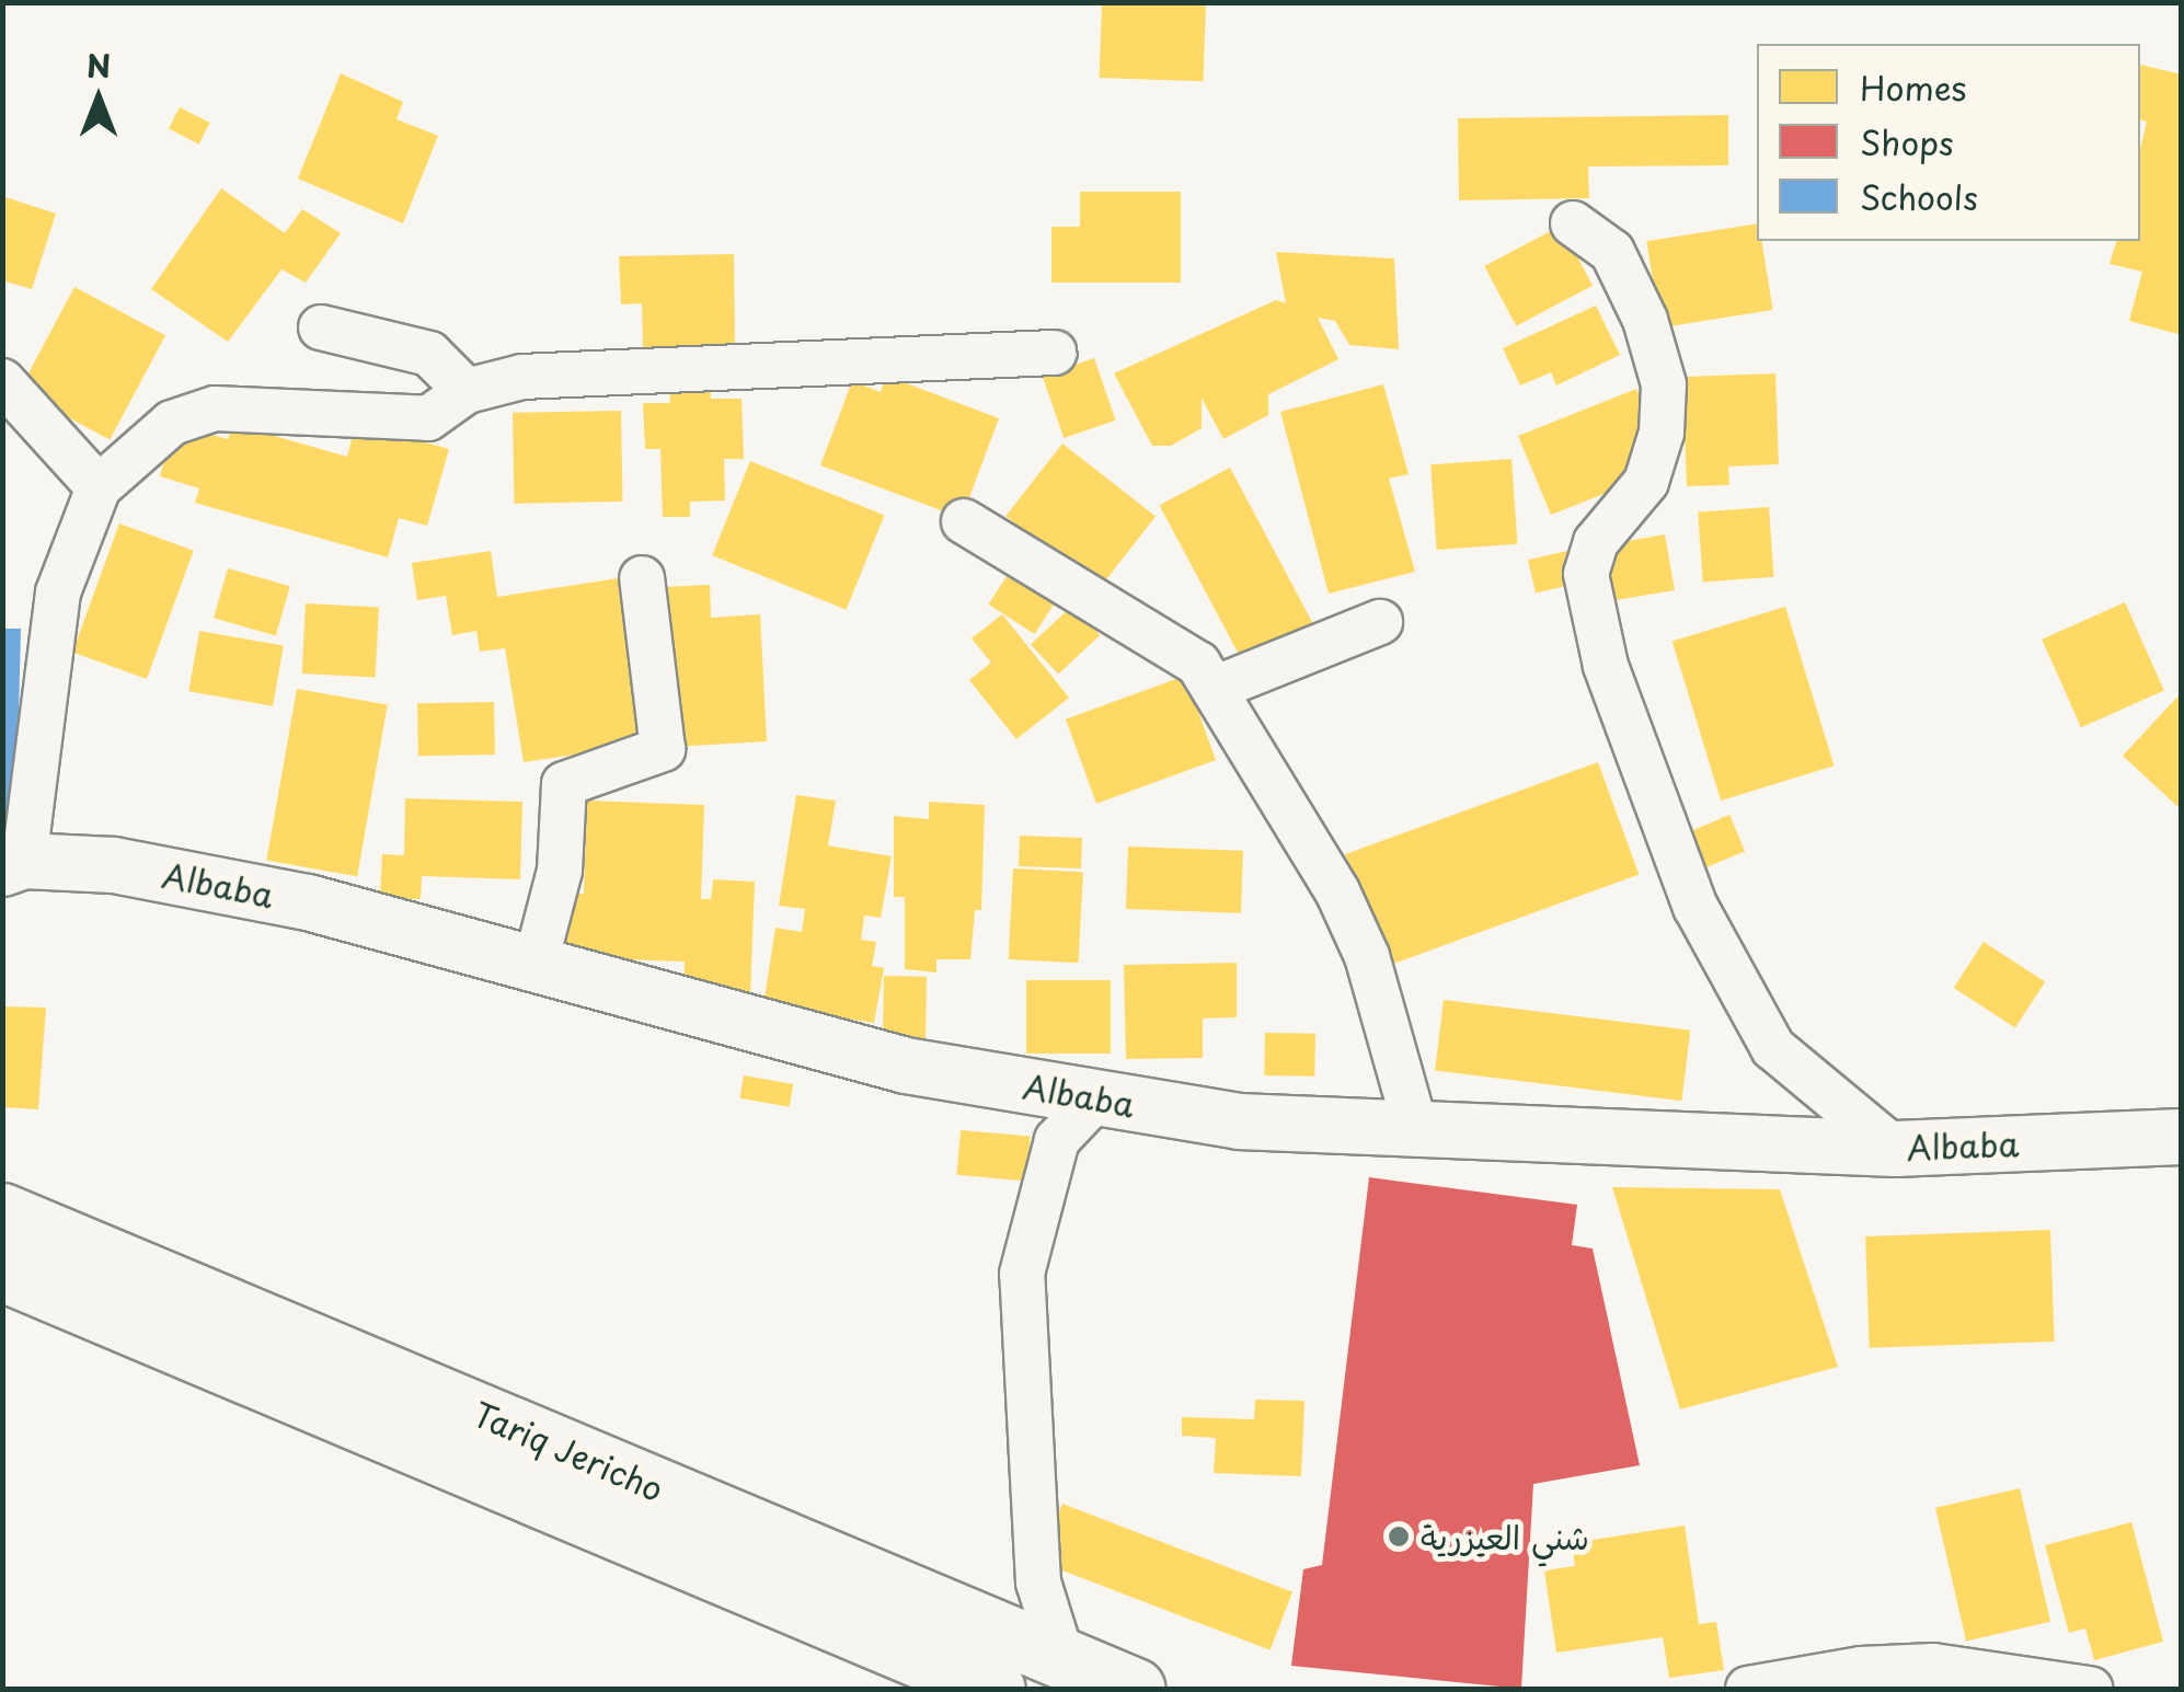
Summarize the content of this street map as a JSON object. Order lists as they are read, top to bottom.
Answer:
{
  "streets": {
    "main road": ["Tariq Jericho"],
    "street": ["Albaba"]
  },
  "places": ["شني العيزرية"],
  "legend": ["Homes", "Shops", "Schools"],
  "north": "top"
}
